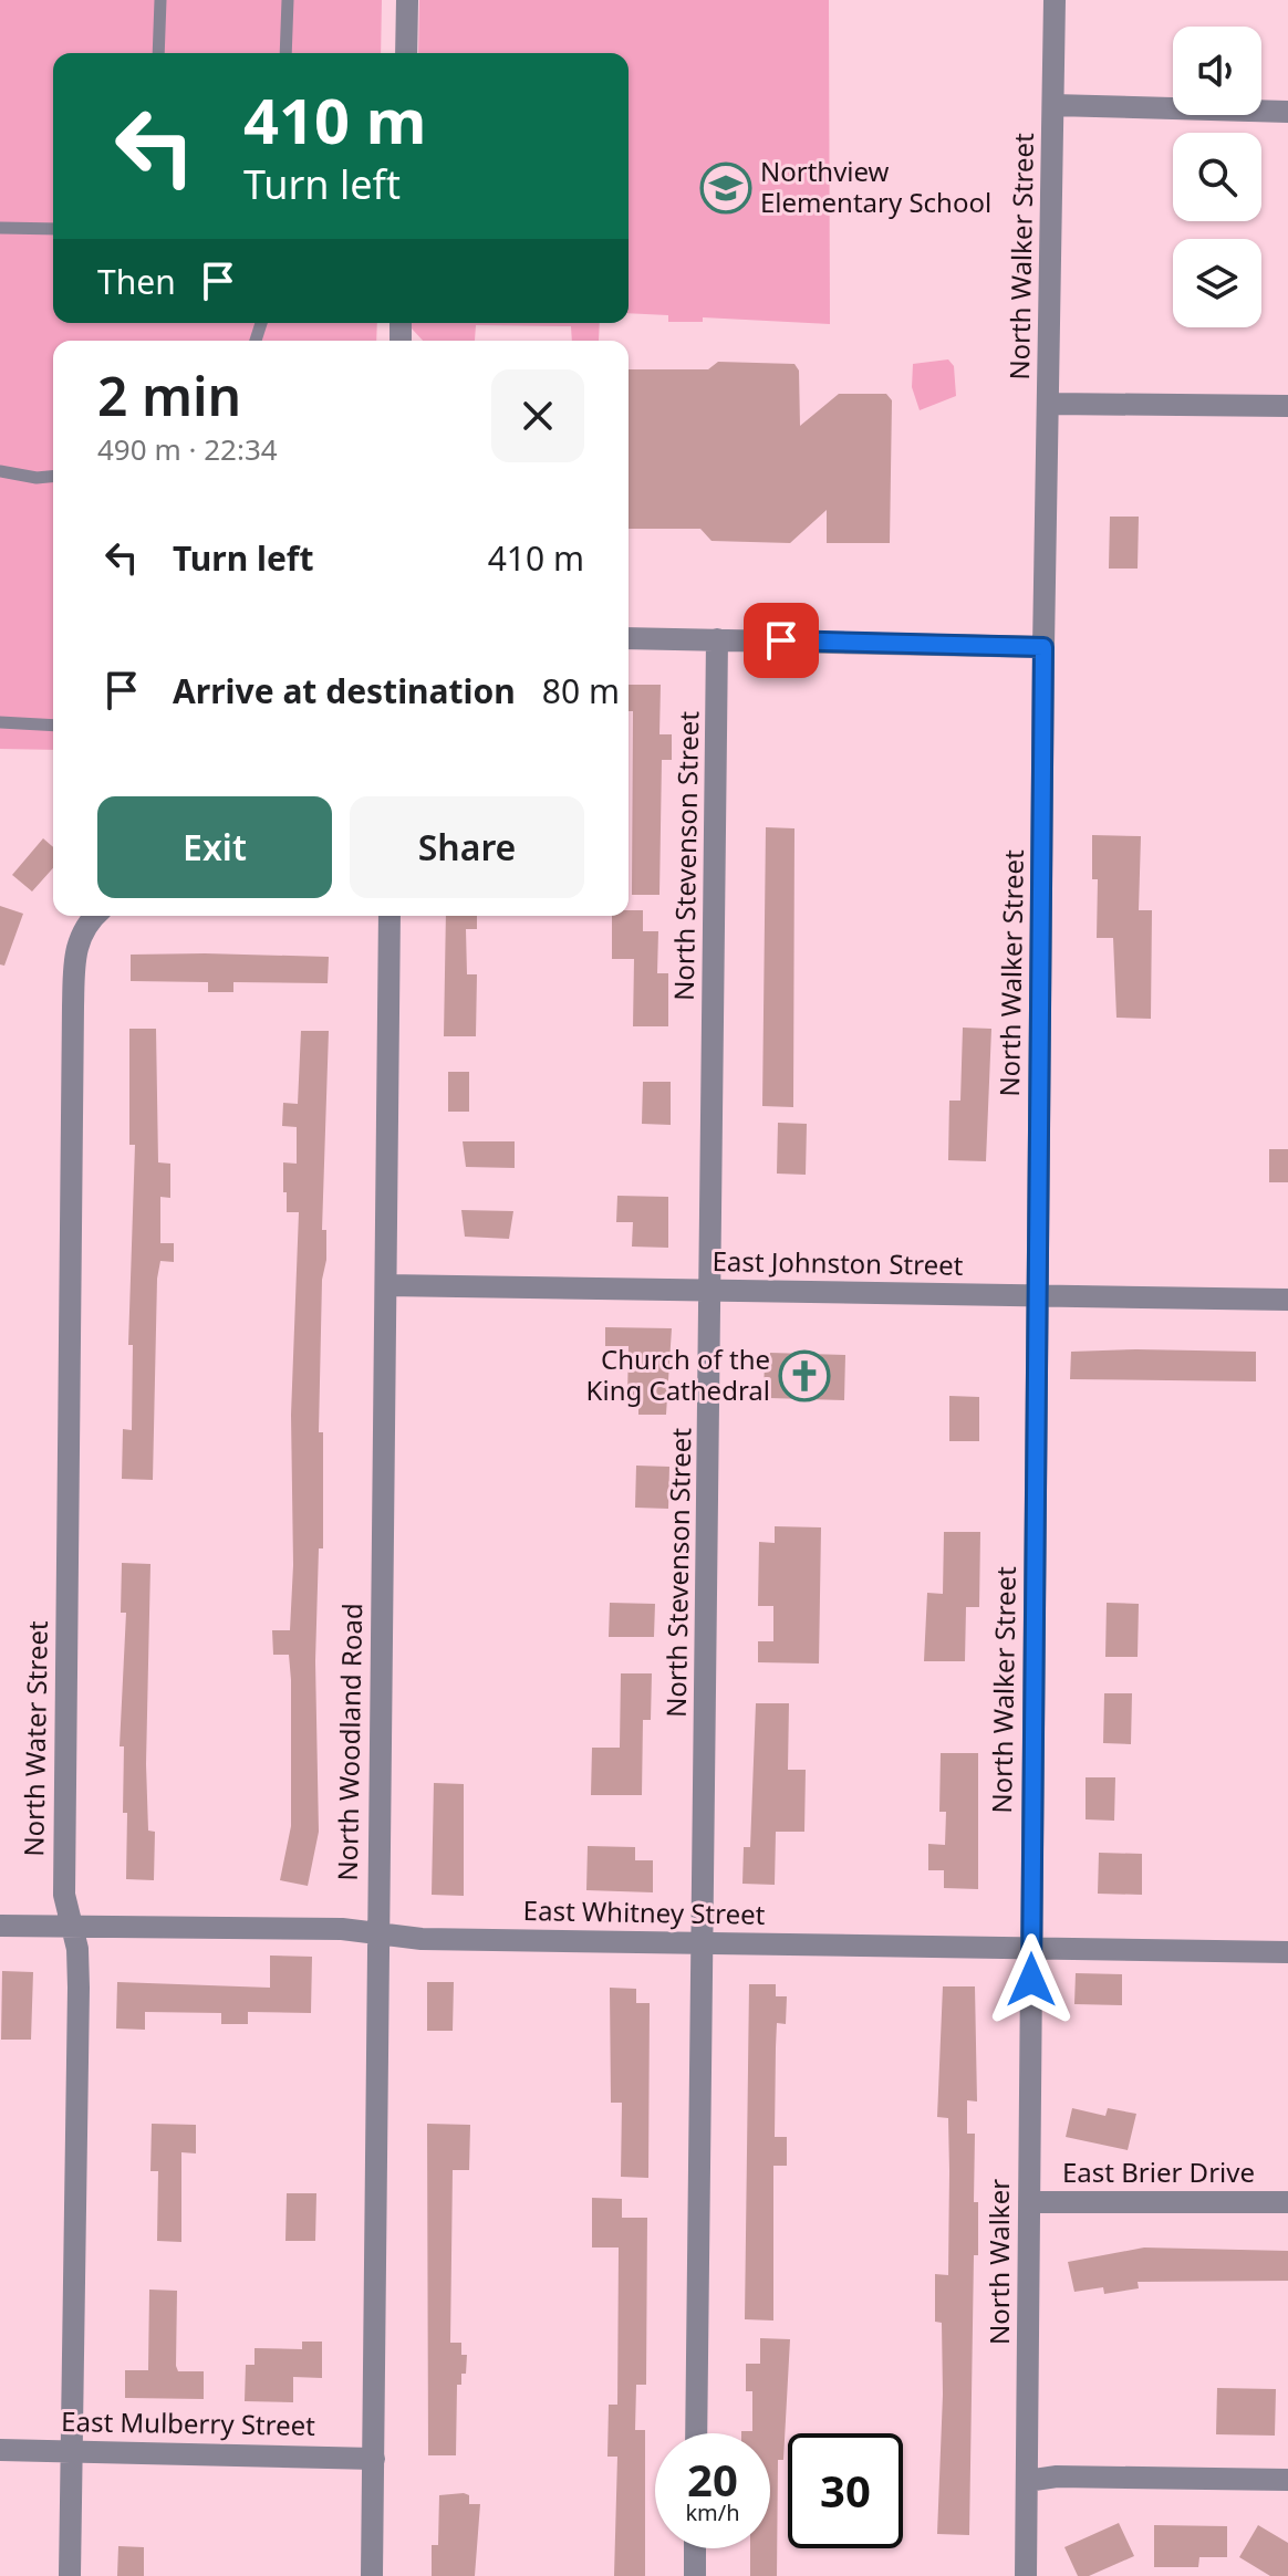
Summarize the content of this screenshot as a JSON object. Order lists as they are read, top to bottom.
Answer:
{
  "streets": {
    "street": [
      "North Walker Street",
      "North Stevenson Street",
      "East Johnston Street",
      "North Water Street",
      "North Woodland Road",
      "East Whitney Street",
      "East Brier Drive",
      "North Walker",
      "East Mulberry Street"
    ]
  },
  "crossings": [
    ["North Walker Street", "East Johnston Street"],
    ["North Walker Street", "East Whitney Street"],
    ["North Walker Street", "North Walker"],
    ["North Stevenson Street", "East Johnston Street"],
    ["North Stevenson Street", "East Whitney Street"],
    ["East Johnston Street", "North Woodland Road"],
    ["North Water Street", "East Whitney Street"],
    ["North Water Street", "East Mulberry Street"],
    ["North Woodland Road", "East Whitney Street"],
    ["North Woodland Road", "East Mulberry Street"],
    ["East Whitney Street", "North Walker"],
    ["East Brier Drive", "North Walker"]
  ],
  "places": {
    "school or university": ["Northview Elementary School"],
    "church": ["Church of the King Cathedral"]
  },
  "page": {
    "turn": ["410 m", "Turn left"],
    "then": "Then",
    "heading": ["2 min", "490 m · 22:34"],
    "list": [
      {
        "name": "Turn left",
        "value": "410 m"
      },
      {
        "name": "Arrive at destination",
        "value": "80 m"
      }
    ],
    "buttons": ["Exit", "Share"],
    "speed": "20 km/h",
    "limit": "30"
  }
}
